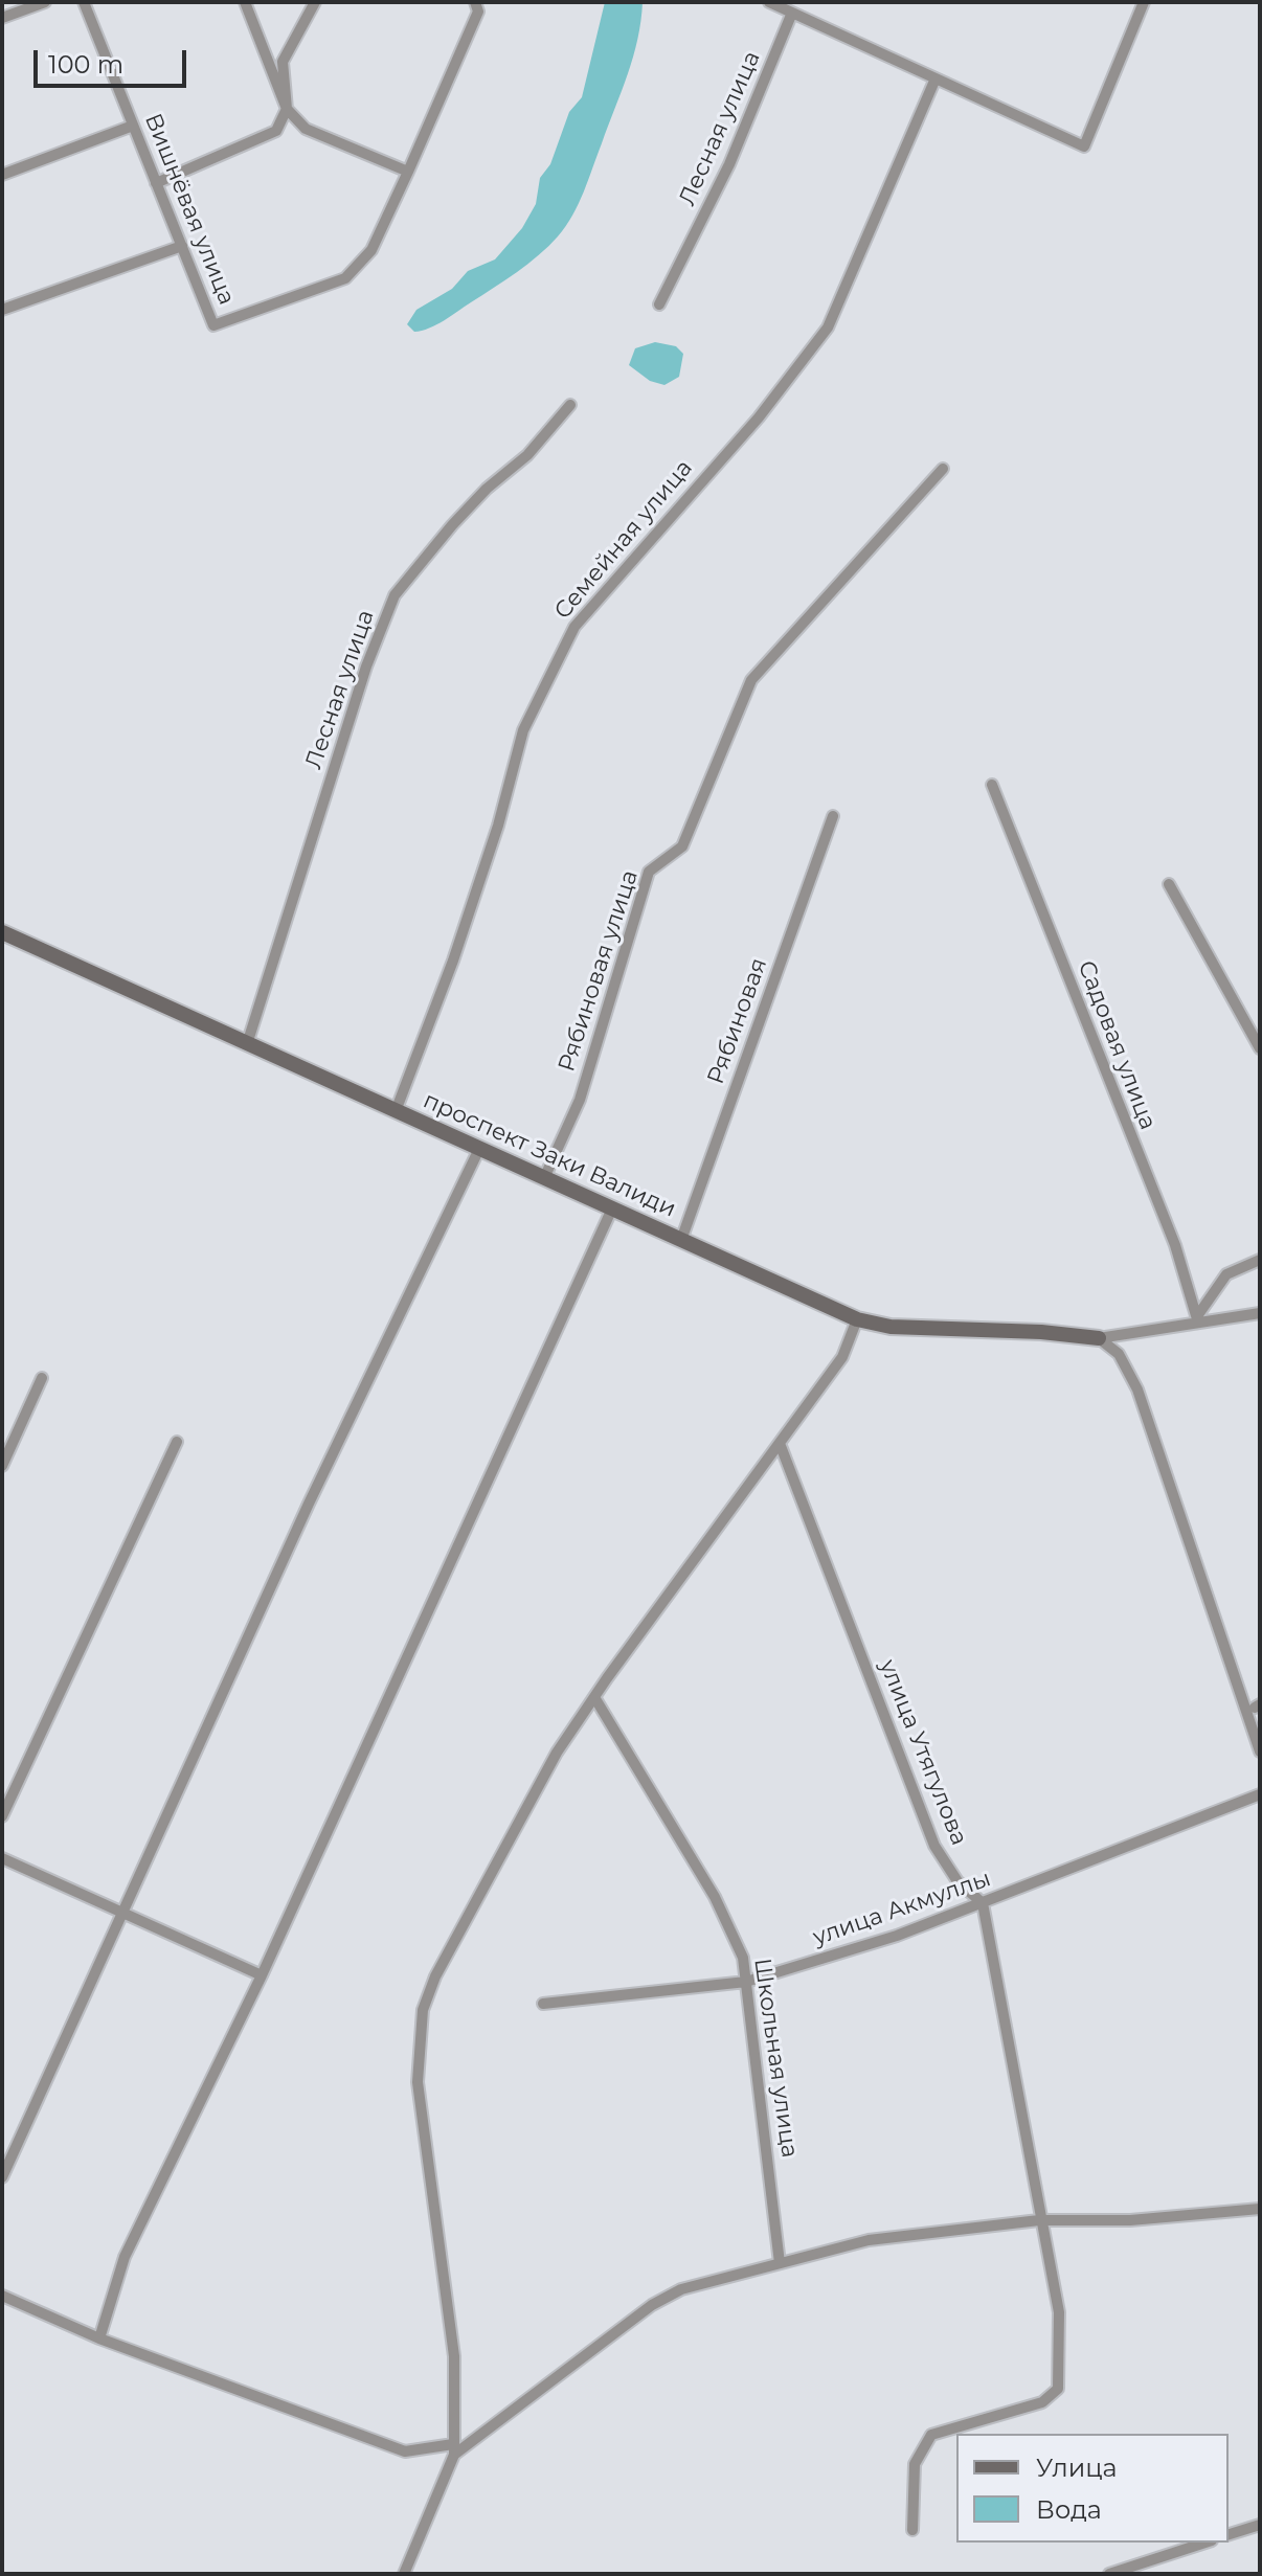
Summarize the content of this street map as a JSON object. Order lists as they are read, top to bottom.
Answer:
{
  "streets": {
    "street": [
      "Лесная улица",
      "Вишнёвая улица",
      "Семейная улица",
      "Рябиновая улица",
      "Рябиновая",
      "Садовая улица",
      "проспект Заки Валиди",
      "улица Утягулова",
      "улица Акмуллы",
      "Школьная улица"
    ]
  },
  "crossings": [
    ["Лесная улица", "проспект Заки Валиди"],
    ["Семейная улица", "проспект Заки Валиди"],
    ["Рябиновая улица", "проспект Заки Валиди"],
    ["Рябиновая", "проспект Заки Валиди"],
    ["улица Утягулова", "улица Акмуллы"],
    ["улица Акмуллы", "Школьная улица"]
  ],
  "legend": ["Улица", "Вода"],
  "scale_bar": "100 m"
}
